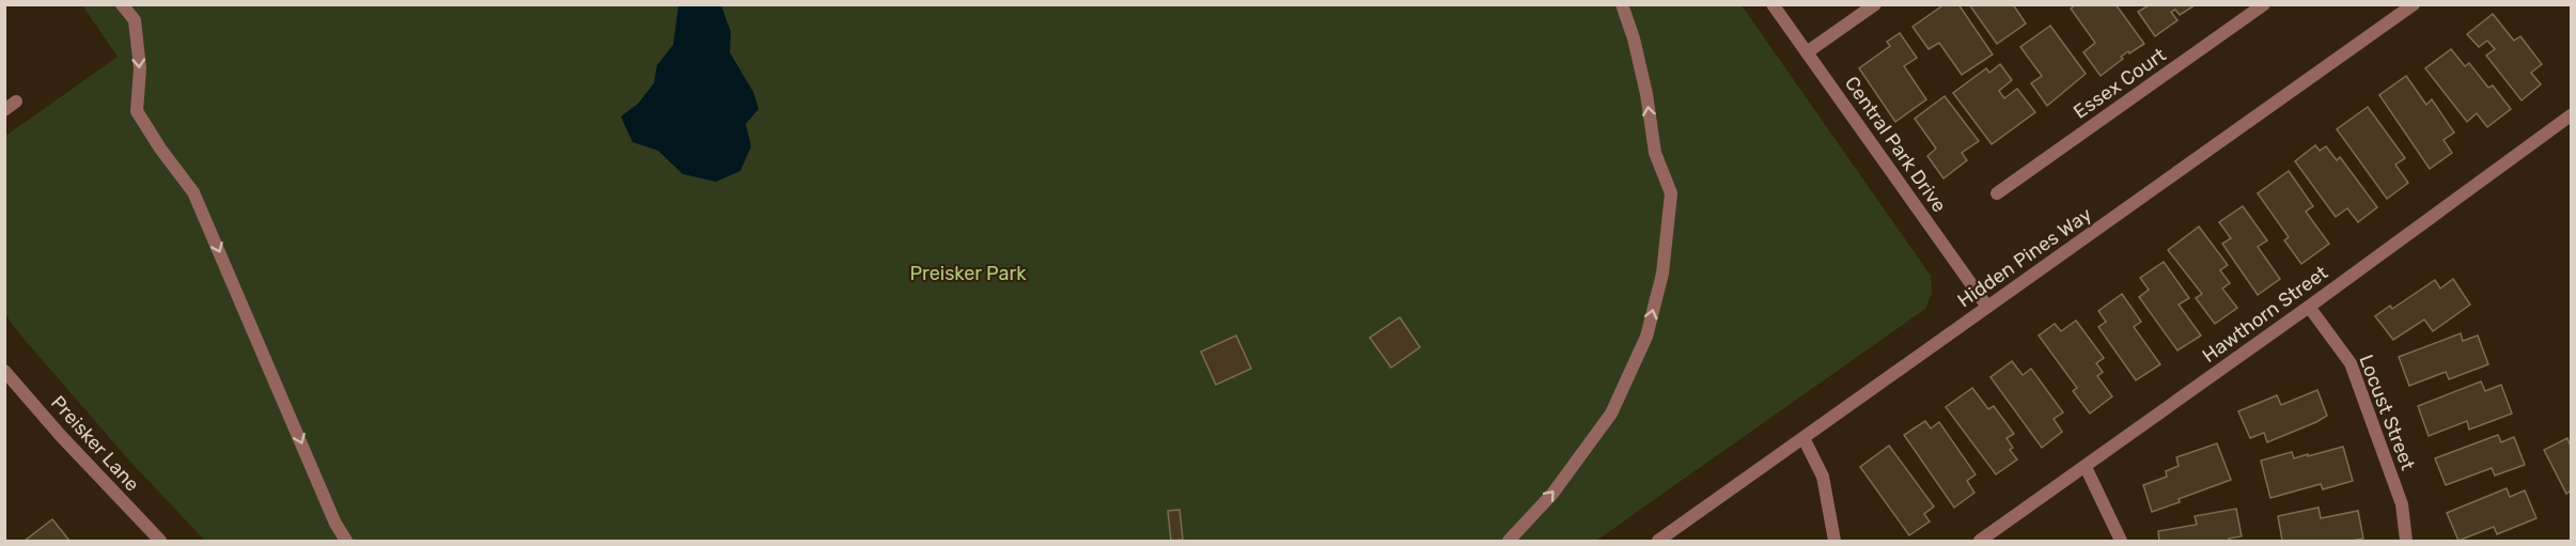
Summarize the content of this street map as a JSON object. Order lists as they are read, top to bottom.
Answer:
{
  "streets": {
    "street": [
      "Essex Court",
      "Central Park Drive",
      "Hidden Pines Way",
      "Hawthorn Street",
      "Locust Street",
      "Preisker Lane"
    ]
  },
  "crossings": [
    ["Central Park Drive", "Hidden Pines Way"],
    ["Hawthorn Street", "Locust Street"]
  ],
  "parks": ["Preisker Park"]
}
